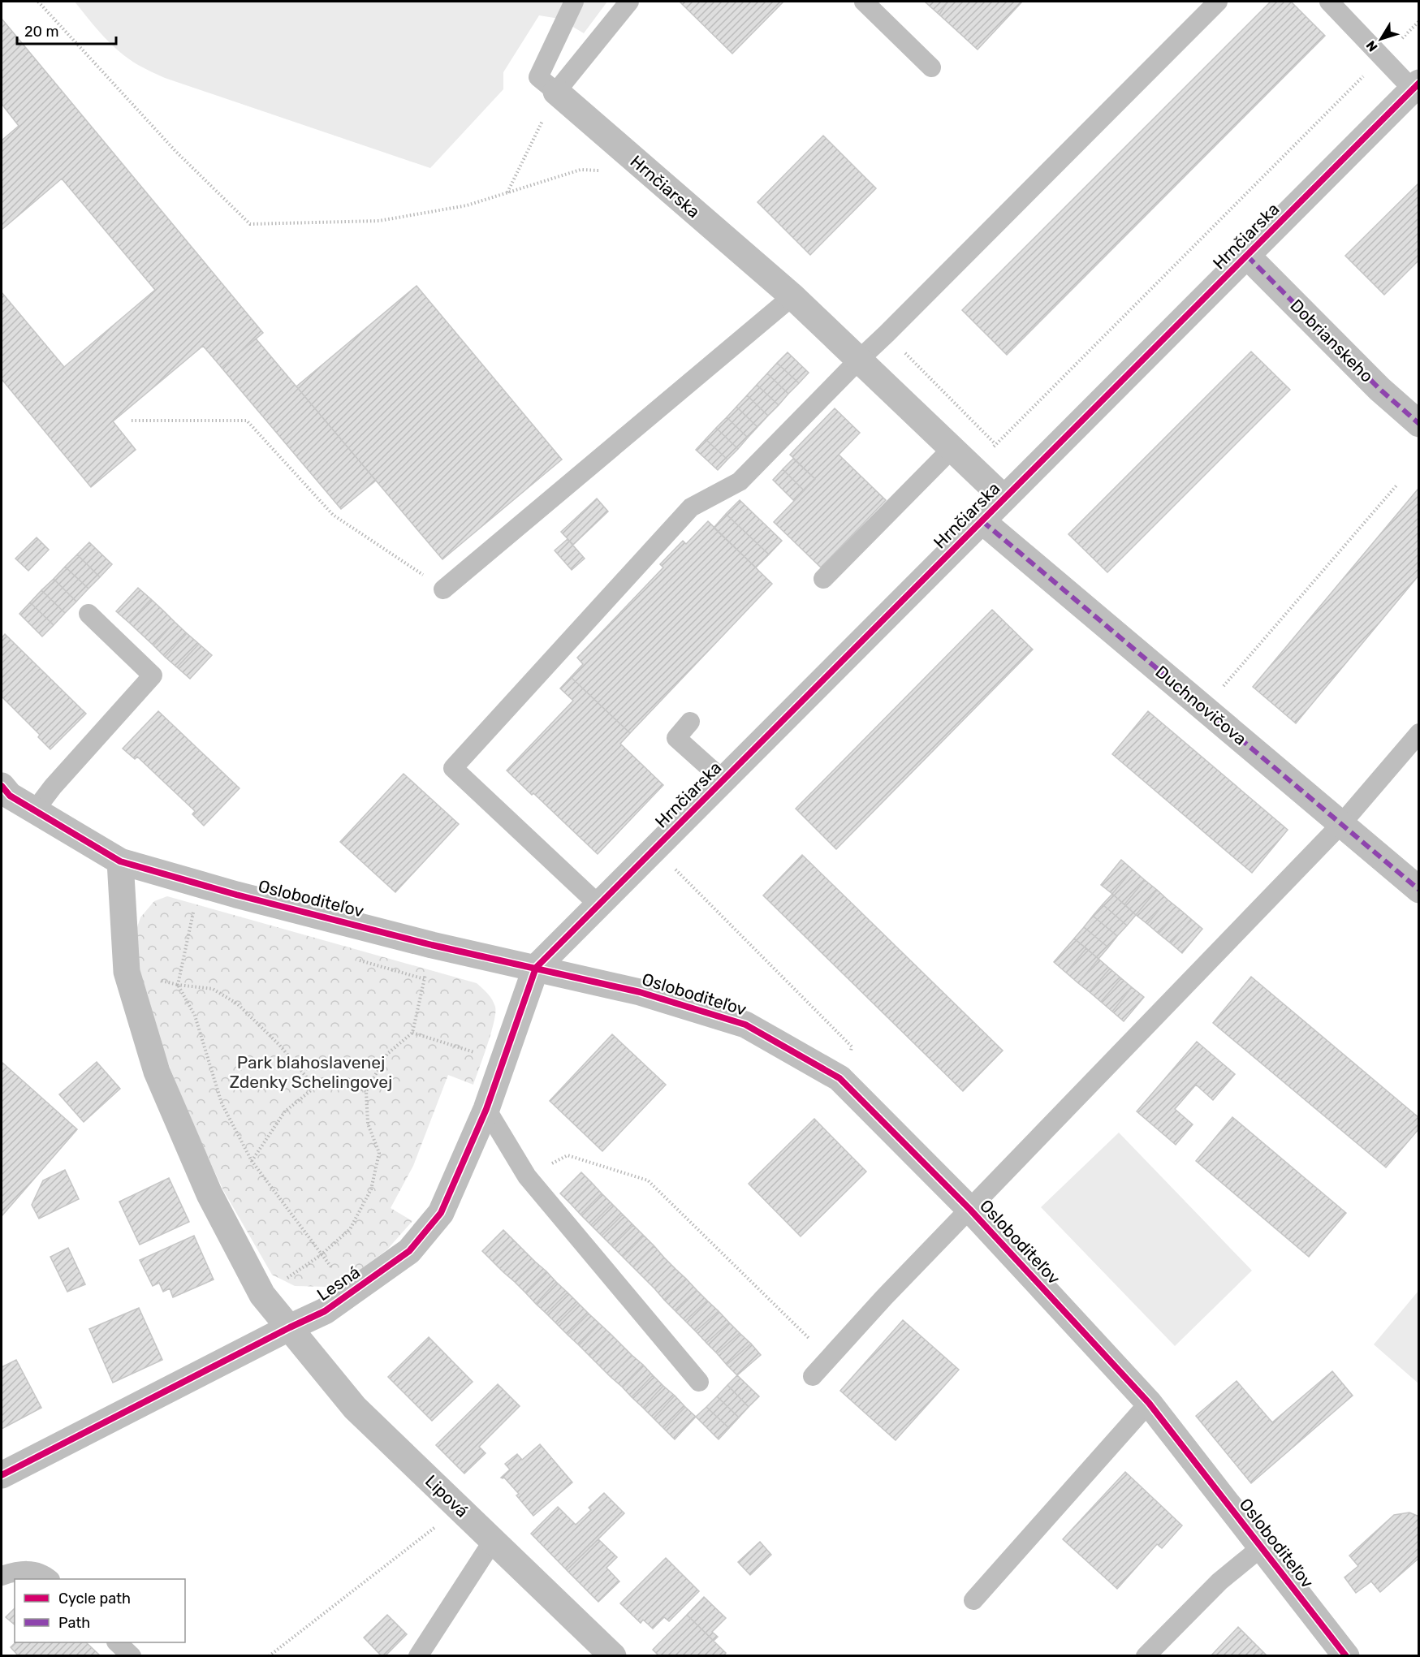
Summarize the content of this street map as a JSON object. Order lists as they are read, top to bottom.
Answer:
{
  "streets": {
    "street": [
      "Hrnčiarska",
      "Dobrianskeho",
      "Duchnovičova",
      "Osloboditeľov",
      "Lesná",
      "Lipová"
    ]
  },
  "crossings": [
    ["Hrnčiarska", "Dobrianskeho"],
    ["Hrnčiarska", "Duchnovičova"],
    ["Hrnčiarska", "Osloboditeľov"],
    ["Hrnčiarska", "Lesná"],
    ["Osloboditeľov", "Lesná"],
    ["Lesná", "Lipová"]
  ],
  "parks": ["Park blahoslavenej Zdenky Schelingovej"],
  "legend": ["Cycle path", "Path"],
  "scale_bar": "20 m",
  "north": "bottom left"
}
